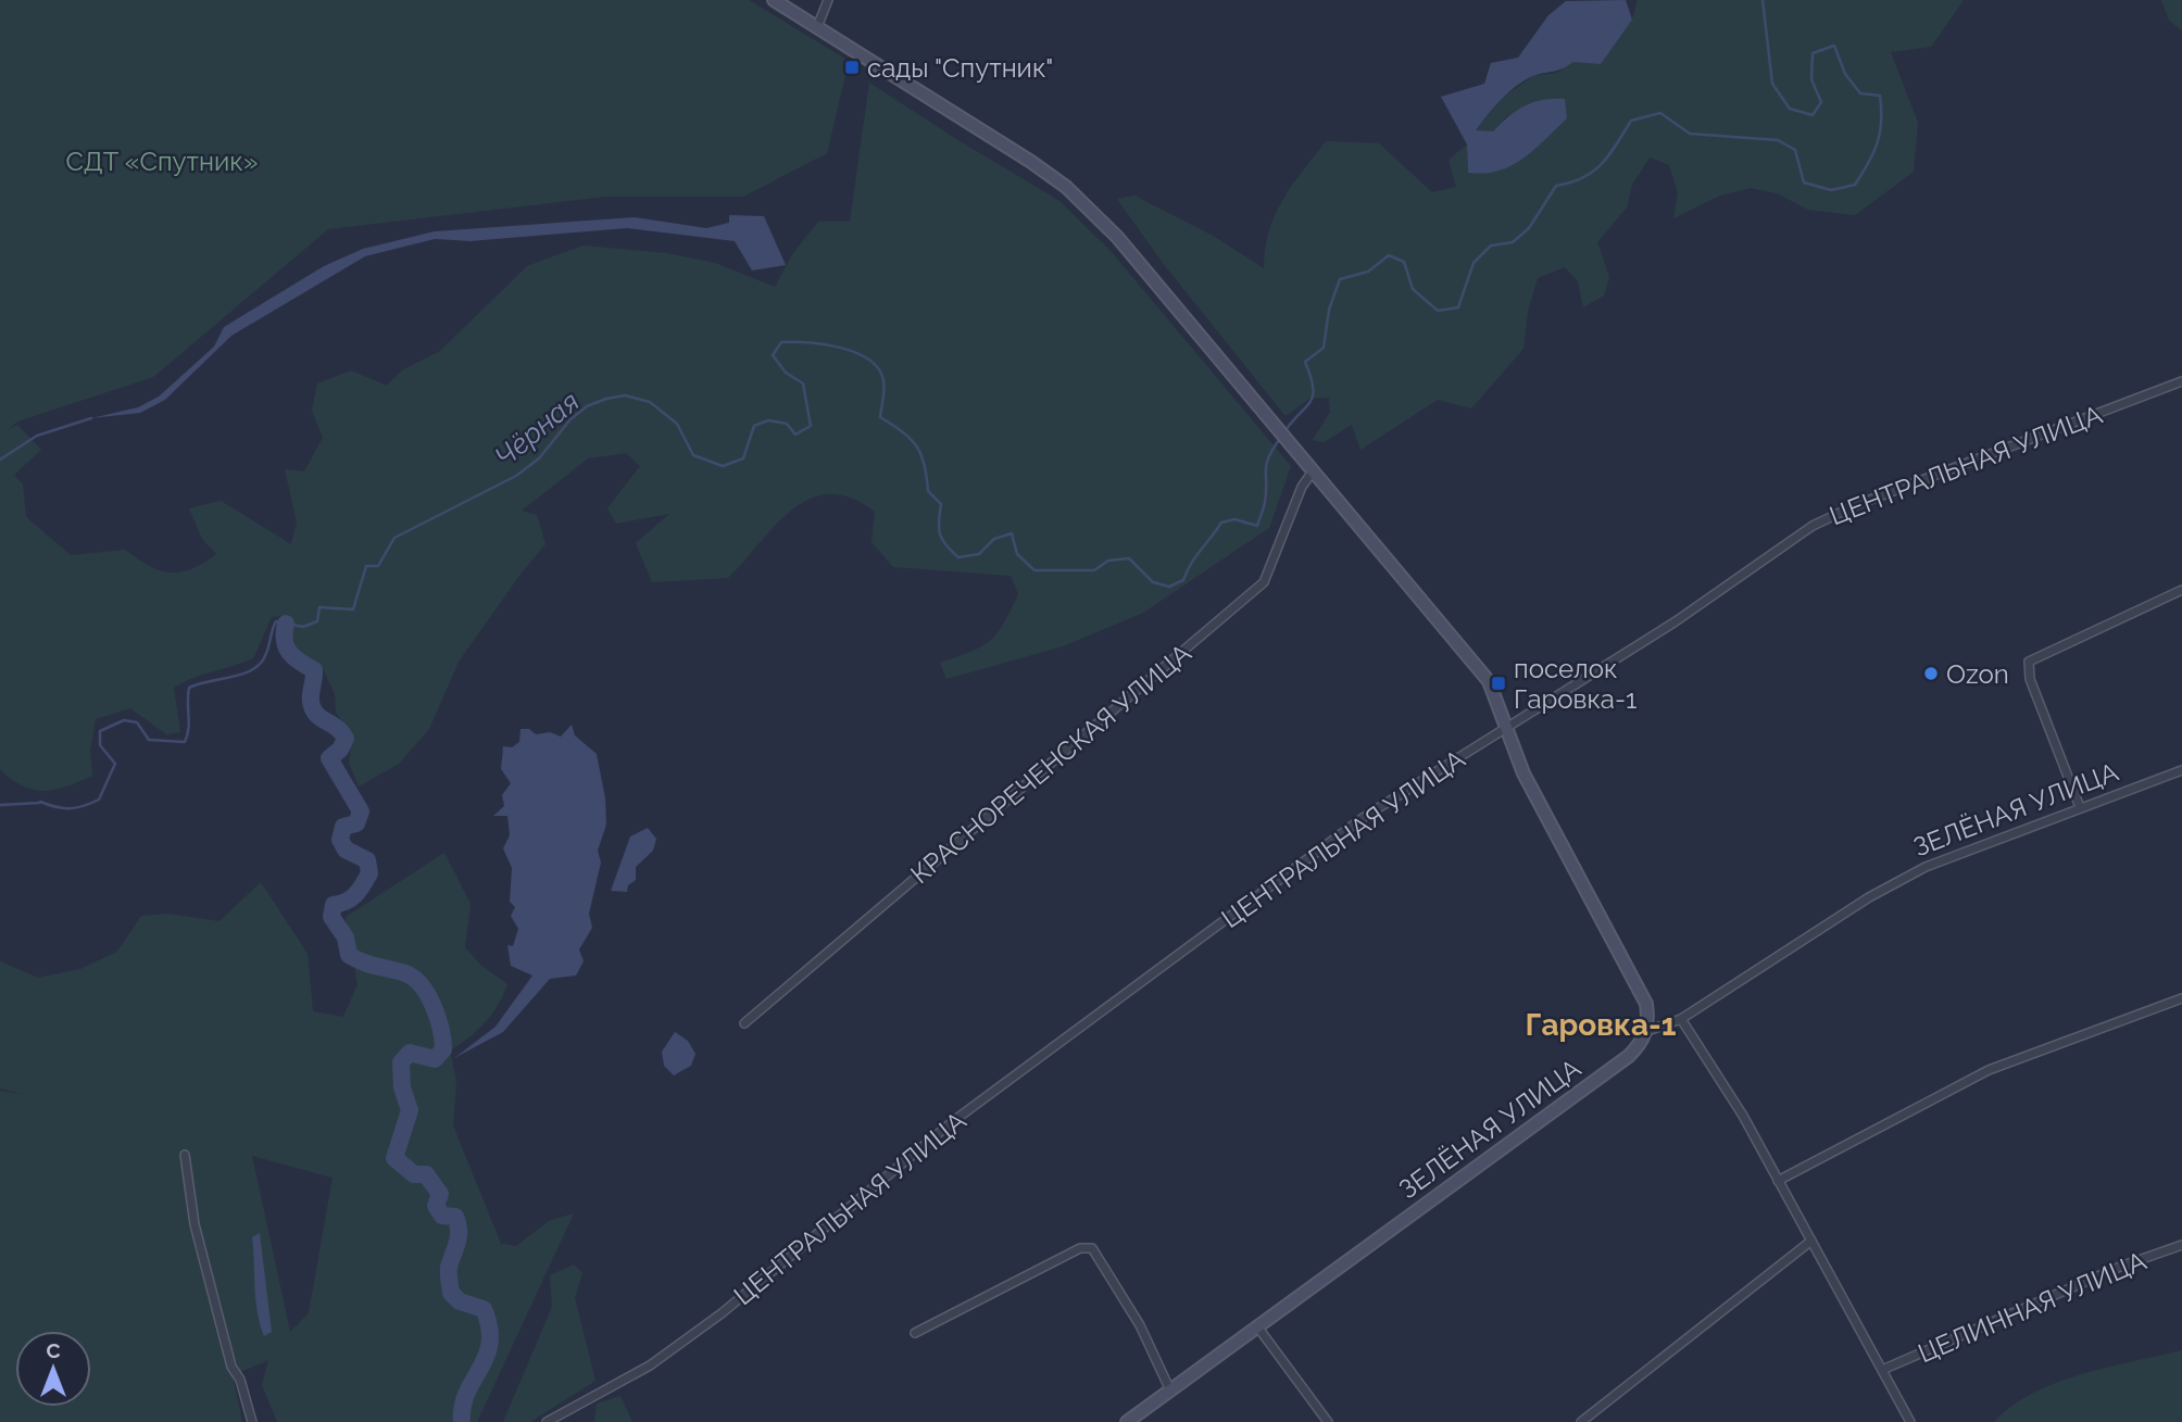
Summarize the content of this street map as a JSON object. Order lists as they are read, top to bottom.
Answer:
{
  "streets": {
    "main road": ["ЗЕЛЁНАЯ УЛИЦА"],
    "street": ["ЦЕНТРАЛЬНАЯ УЛИЦА", "КРАСНОРЕЧЕНСКАЯ УЛИЦА", "ЦЕЛИННАЯ УЛИЦА"]
  },
  "districts": ["Гаровка-1"],
  "water": ["Чёрная"],
  "parks": ["СДТ «Спутник»"],
  "places": {
    "transit": ["сады \"Спутник\"", "поселок Гаровка-1"],
    "other": ["Ozon"]
  },
  "north": "top"
}
